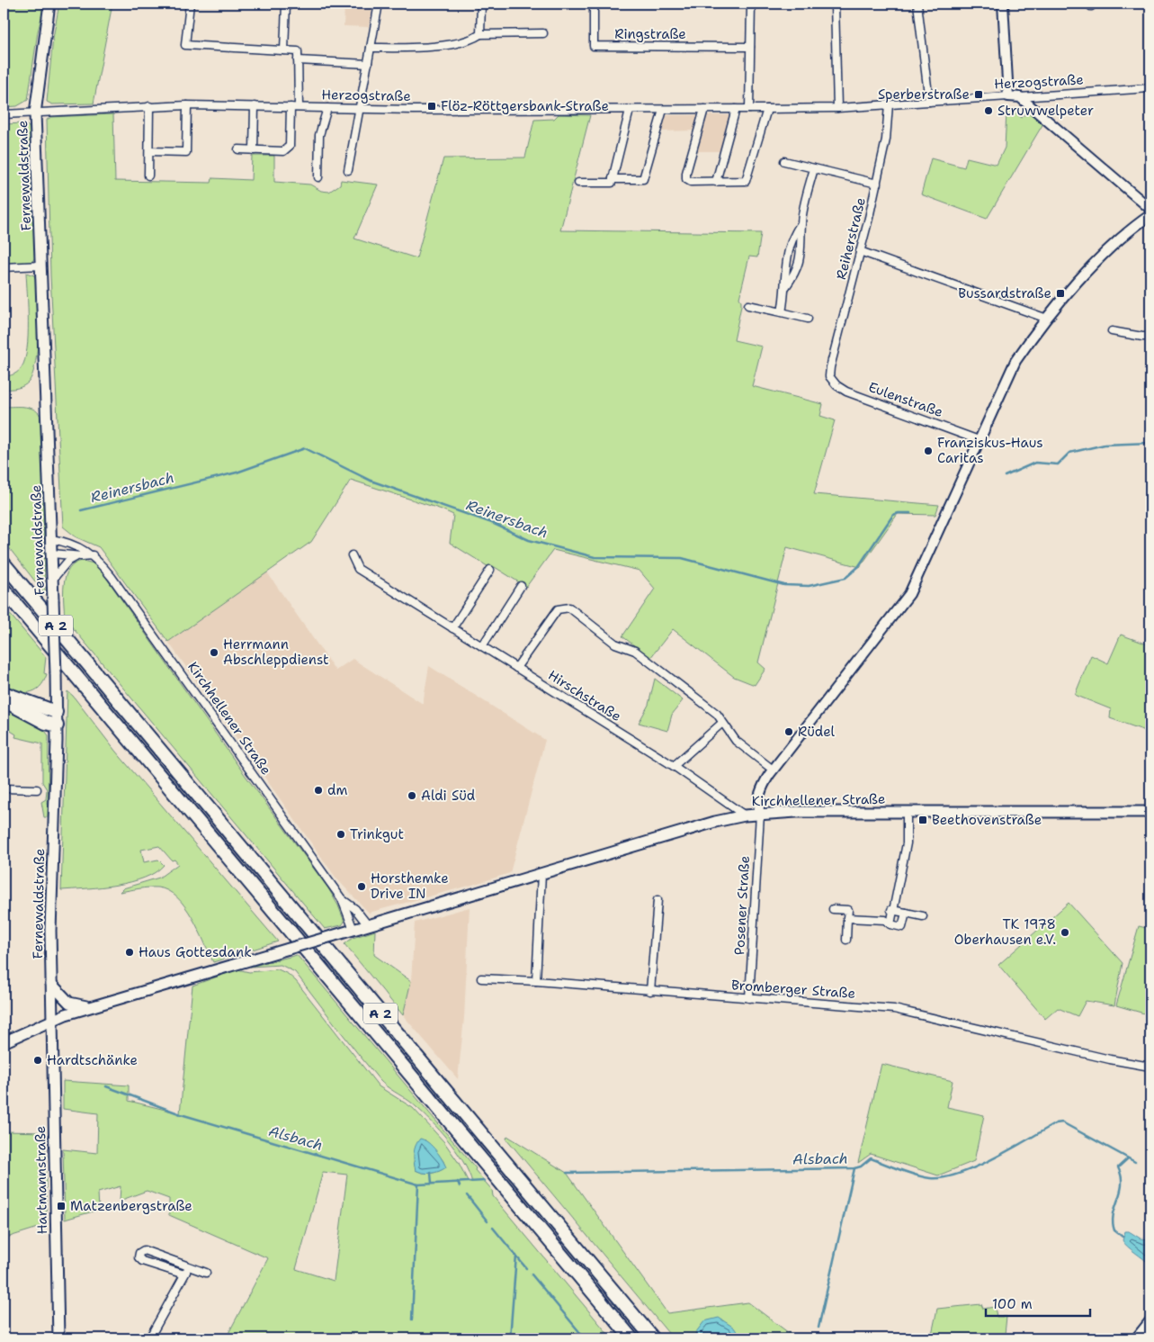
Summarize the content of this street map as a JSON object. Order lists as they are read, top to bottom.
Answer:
{
  "streets": {
    "highway": ["A 2"],
    "main road": ["Fernewaldstraße", "Kirchhellener Straße", "Hartmannstraße"],
    "street": [
      "Ringstraße",
      "Herzogstraße",
      "Reiherstraße",
      "Eulenstraße",
      "Hirschstraße",
      "Posener Straße",
      "Bromberger Straße"
    ]
  },
  "crossings": [
    ["Herzogstraße", "Fernewaldstraße"],
    ["Herzogstraße", "Reiherstraße"],
    ["Fernewaldstraße", "Kirchhellener Straße"],
    ["Fernewaldstraße", "Hartmannstraße"],
    ["Reiherstraße", "Eulenstraße"],
    ["Hirschstraße", "Kirchhellener Straße"],
    ["Kirchhellener Straße", "Posener Straße"],
    ["Kirchhellener Straße", "Hartmannstraße"],
    ["Posener Straße", "Bromberger Straße"]
  ],
  "water": ["Reinersbach", "Alsbach"],
  "places": {
    "transit": [
      "Sperberstraße",
      "Flöz-Röttgersbank-Straße",
      "Bussardstraße",
      "Beethovenstraße",
      "Matzenbergstraße"
    ],
    "other": [
      "Struwwelpeter",
      "Franziskus-Haus Caritas",
      "Herrmann Abschleppdienst",
      "Rüdel",
      "dm",
      "Aldi Süd",
      "Trinkgut",
      "Horsthemke Drive IN",
      "TK 1978 Oberhausen e.V.",
      "Haus Gottesdank",
      "Hardtschänke"
    ]
  },
  "scale_bar": "100 m"
}
